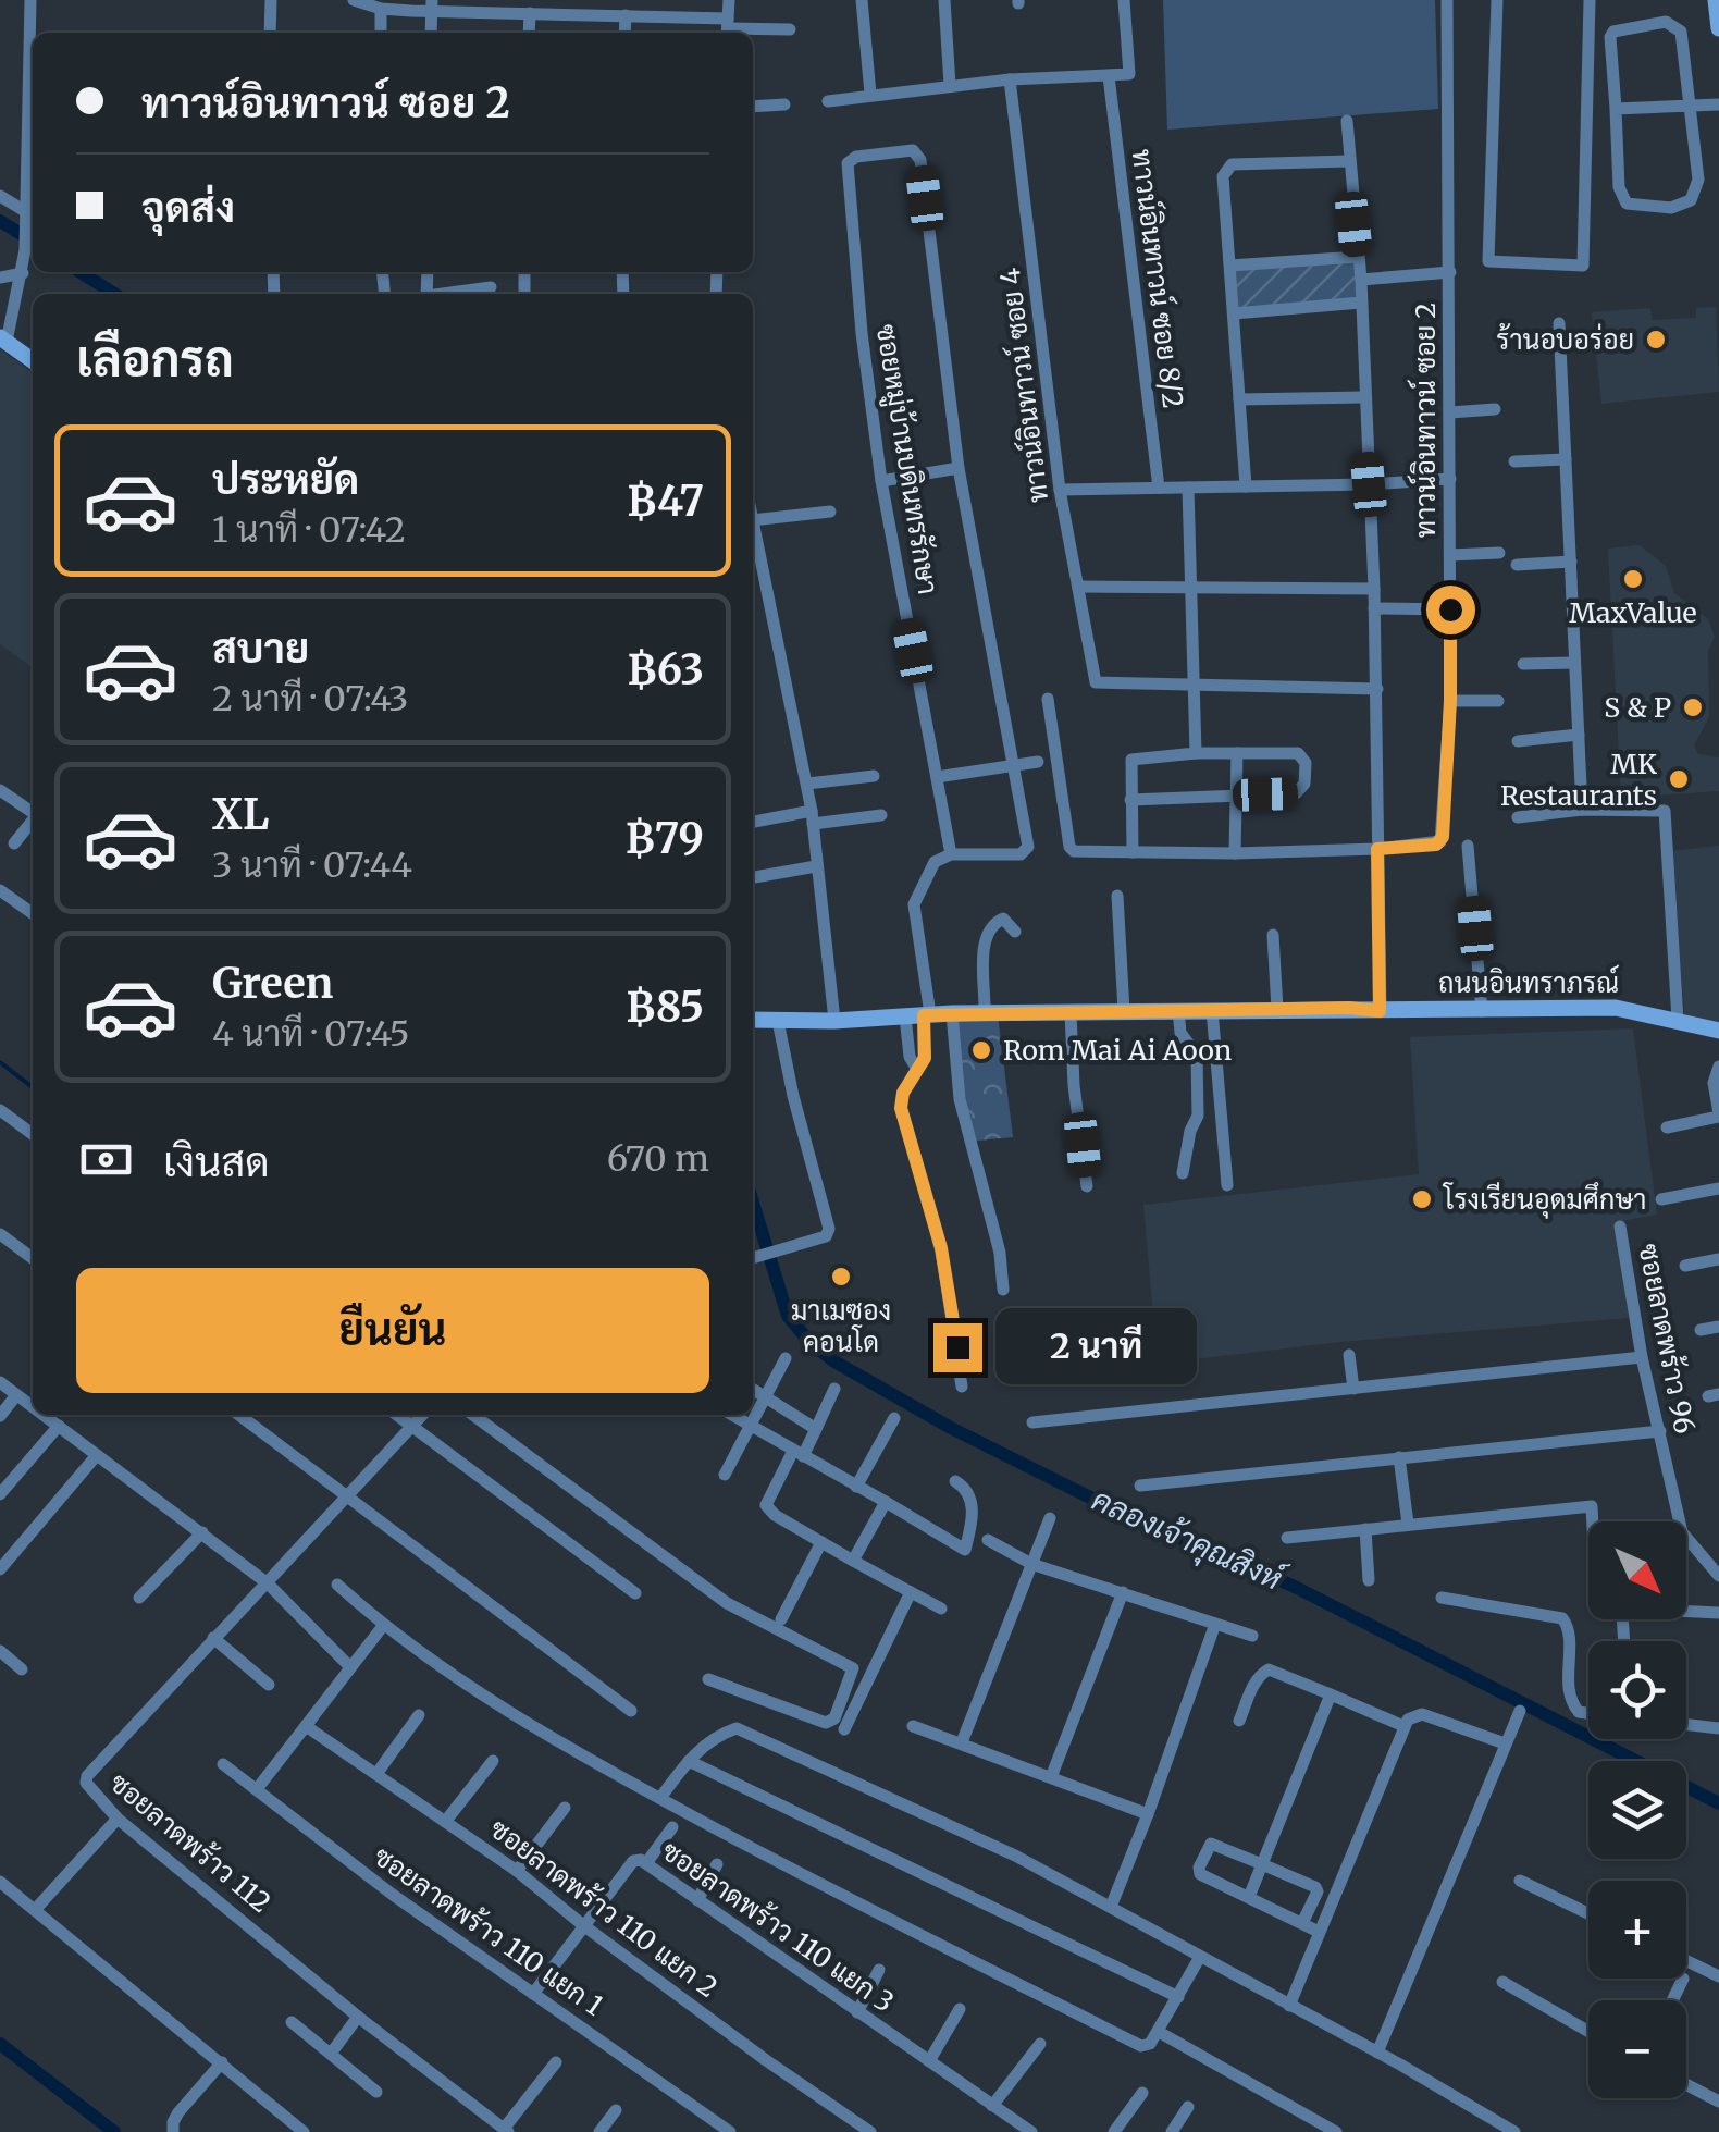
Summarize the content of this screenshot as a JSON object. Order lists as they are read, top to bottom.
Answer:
{
  "streets": {
    "street": [
      "ทาวน์อินทาวน์ ซอย 8/2",
      "ทาวน์อินทาวน์ ซอย 4",
      "ทาวน์อินทาวน์ ซอย 2",
      "ซอยหมู่บ้านบดินทรรักษา",
      "ถนนอินทราภรณ์",
      "ซอยลาดพร้าว 96",
      "ซอยลาดพร้าว 112",
      "ซอยลาดพร้าว 110 แยก 2",
      "ซอยลาดพร้าว 110 แยก 3",
      "ซอยลาดพร้าว 110 แยก 1"
    ]
  },
  "crossings": [
    ["ซอยลาดพร้าว 110 แยก 2", "ซอยลาดพร้าว 110 แยก 3"],
    ["ซอยลาดพร้าว 110 แยก 3", "ซอยลาดพร้าว 110 แยก 1"]
  ],
  "water": ["คลองเจ้าคุณสิงห์"],
  "places": [
    "ร้านอบอร่อย",
    "MaxValue",
    "S & P",
    "MK Restaurants",
    "Rom Mai Ai Aoon",
    "โรงเรียนอุดมศึกษา",
    "มาเมซอง คอนโด"
  ],
  "north": "bottom right",
  "page": {
    "banner": ["ทาวน์อินทาวน์ ซอย 2", "จุดส่ง"],
    "heading": "เลือกรถ",
    "list": [
      {
        "name": "ประหยัด",
        "note": "1 นาที · 07:42",
        "value": "฿47"
      },
      {
        "name": "สบาย",
        "note": "2 นาที · 07:43",
        "value": "฿63"
      },
      {
        "name": "XL",
        "note": "3 นาที · 07:44",
        "value": "฿79"
      },
      {
        "name": "Green",
        "note": "4 นาที · 07:45",
        "value": "฿85"
      }
    ],
    "pay": ["เงินสด", "670 m"],
    "buttons": "ยืนยัน",
    "bubble": "2 นาที",
    "map_buttons": ["+", "−"]
  }
}
